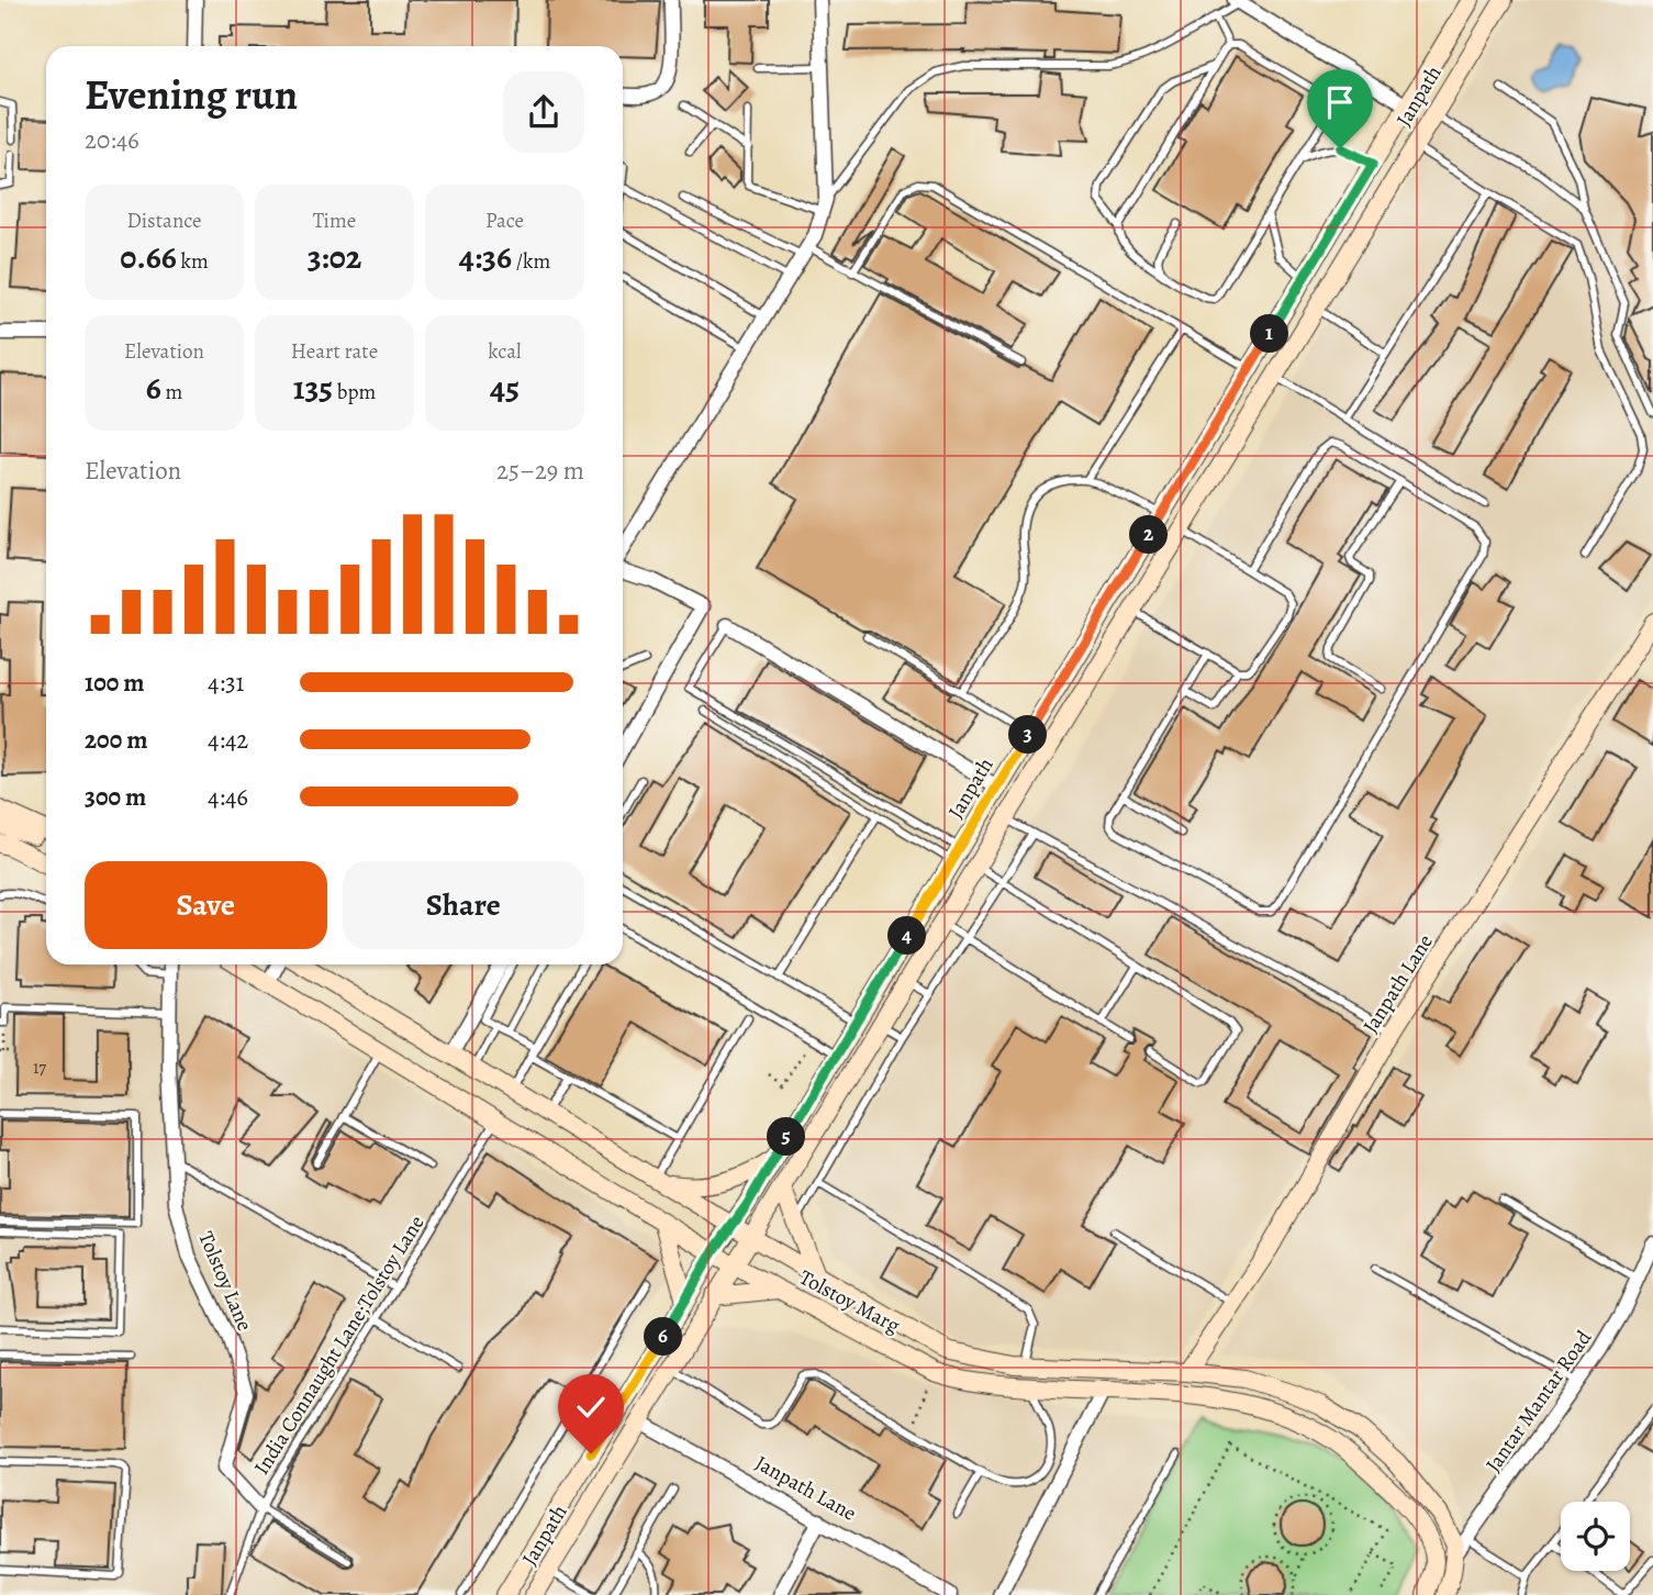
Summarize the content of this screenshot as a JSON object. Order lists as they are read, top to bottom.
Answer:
{
  "streets": {
    "main road": ["Janpath", "Janpath Lane", "Tolstoy Marg"],
    "street": ["Tolstoy Lane", "Jantar Mantar Road"],
    "lane": ["India Connaught Lane;Tolstoy Lane"]
  },
  "crossings": [
    ["Janpath", "Janpath Lane"],
    ["Janpath", "Tolstoy Marg"],
    ["Janpath Lane", "Tolstoy Marg"],
    ["Tolstoy Lane", "India Connaught Lane;Tolstoy Lane"],
    ["Tolstoy Marg", "India Connaught Lane;Tolstoy Lane"],
    ["Tolstoy Marg", "Jantar Mantar Road"]
  ],
  "house_numbers": ["17"],
  "page": {
    "heading": ["Evening run", "20:46"],
    "stats": [
      ["Distance", "0.66 km"],
      ["Time", "3:02"],
      ["Pace", "4:36 /km"],
      ["Elevation", "6 m"],
      ["Heart rate", "135 bpm"],
      ["kcal", "45"]
    ],
    "pins": [
      "1",
      "2",
      "3",
      "4",
      "5",
      "6"
    ],
    "chart": ["Elevation", "25–29 m"],
    "list": [
      {
        "name": "100 m",
        "note": "4:31"
      },
      {
        "name": "200 m",
        "note": "4:42"
      },
      {
        "name": "300 m",
        "note": "4:46"
      }
    ],
    "buttons": ["Save", "Share"]
  }
}
